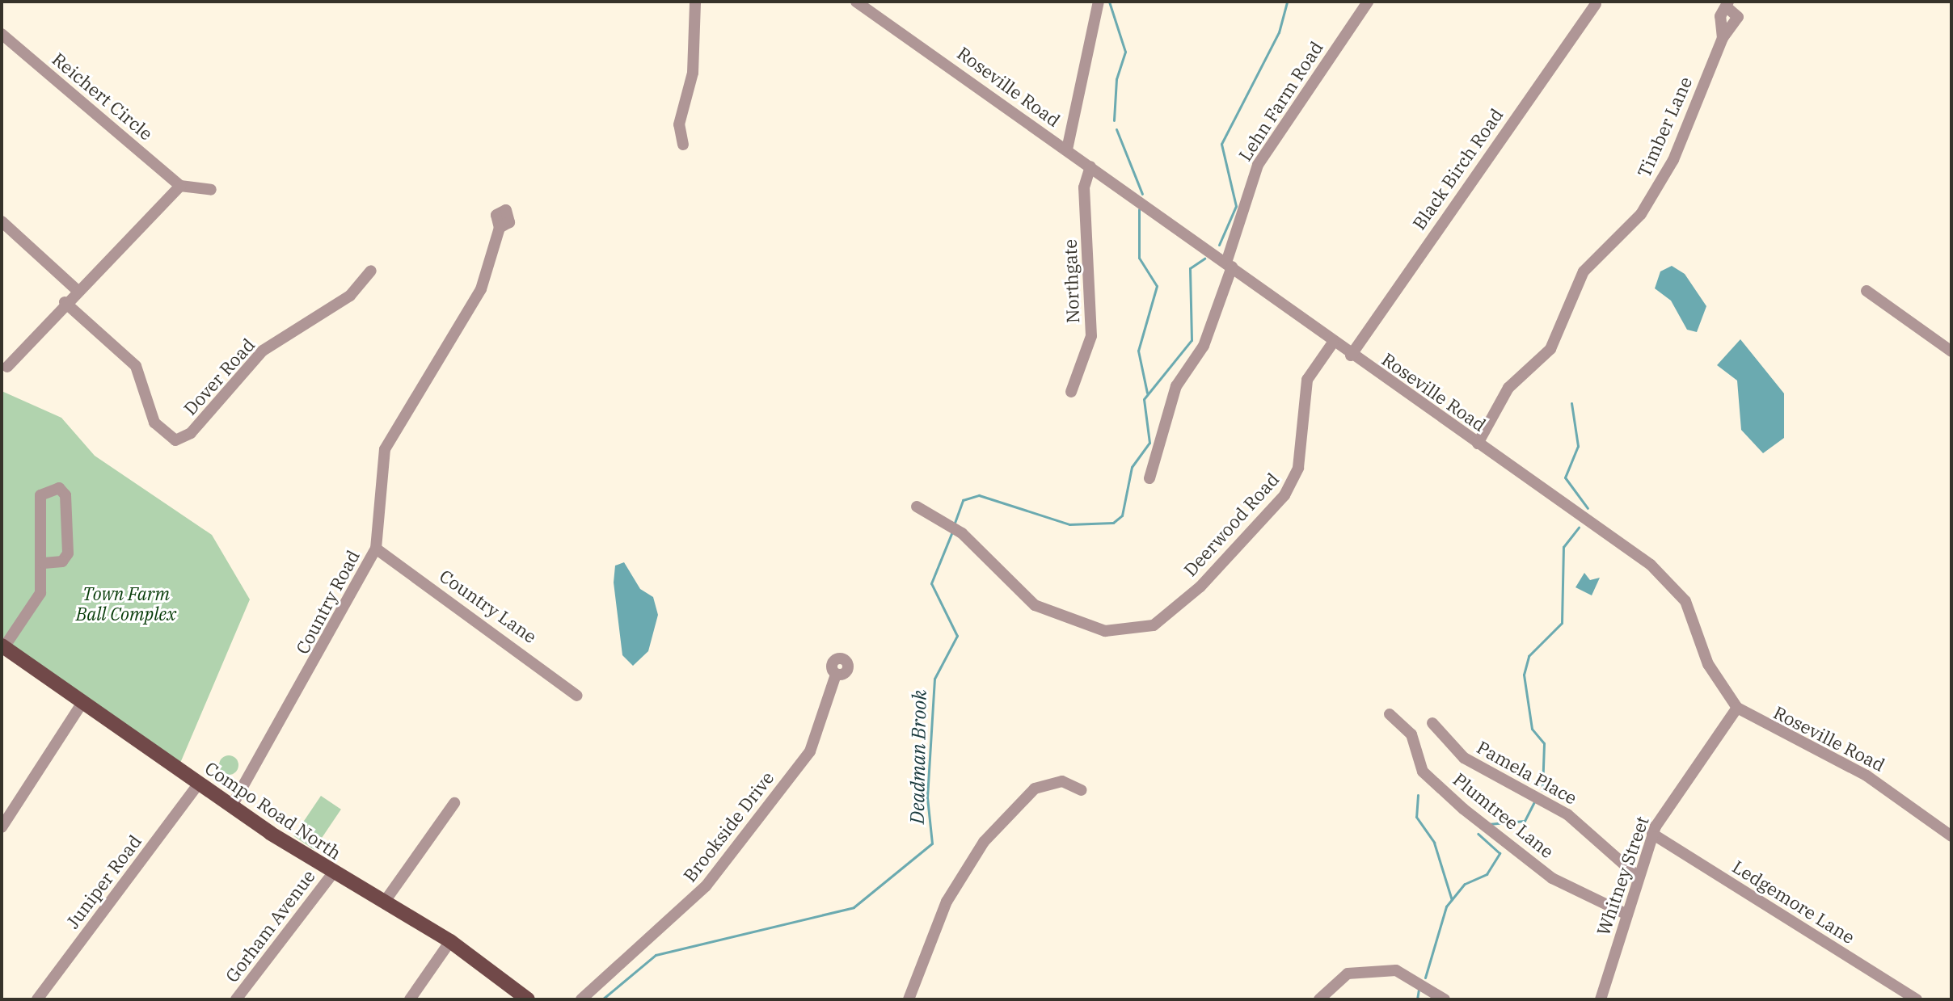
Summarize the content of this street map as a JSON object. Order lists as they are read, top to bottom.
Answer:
{
  "streets": {
    "main road": ["Compo Road North"],
    "street": [
      "Roseville Road",
      "Reichert Circle",
      "Lehn Farm Road",
      "Timber Lane",
      "Black Birch Road",
      "Northgate",
      "Dover Road",
      "Deerwood Road",
      "Country Road",
      "Country Lane",
      "Pamela Place",
      "Plumtree Lane",
      "Brookside Drive",
      "Whitney Street",
      "Juniper Road",
      "Ledgemore Lane",
      "Gorham Avenue"
    ]
  },
  "crossings": [
    ["Roseville Road", "Lehn Farm Road"],
    ["Roseville Road", "Timber Lane"],
    ["Roseville Road", "Black Birch Road"],
    ["Roseville Road", "Northgate"],
    ["Roseville Road", "Deerwood Road"],
    ["Roseville Road", "Whitney Street"],
    ["Country Road", "Country Lane"],
    ["Country Road", "Compo Road North"],
    ["Pamela Place", "Whitney Street"],
    ["Compo Road North", "Juniper Road"],
    ["Compo Road North", "Gorham Avenue"],
    ["Plumtree Lane", "Whitney Street"],
    ["Whitney Street", "Ledgemore Lane"]
  ],
  "water": ["Deadman Brook"],
  "parks": ["Town Farm Ball Complex"]
}
